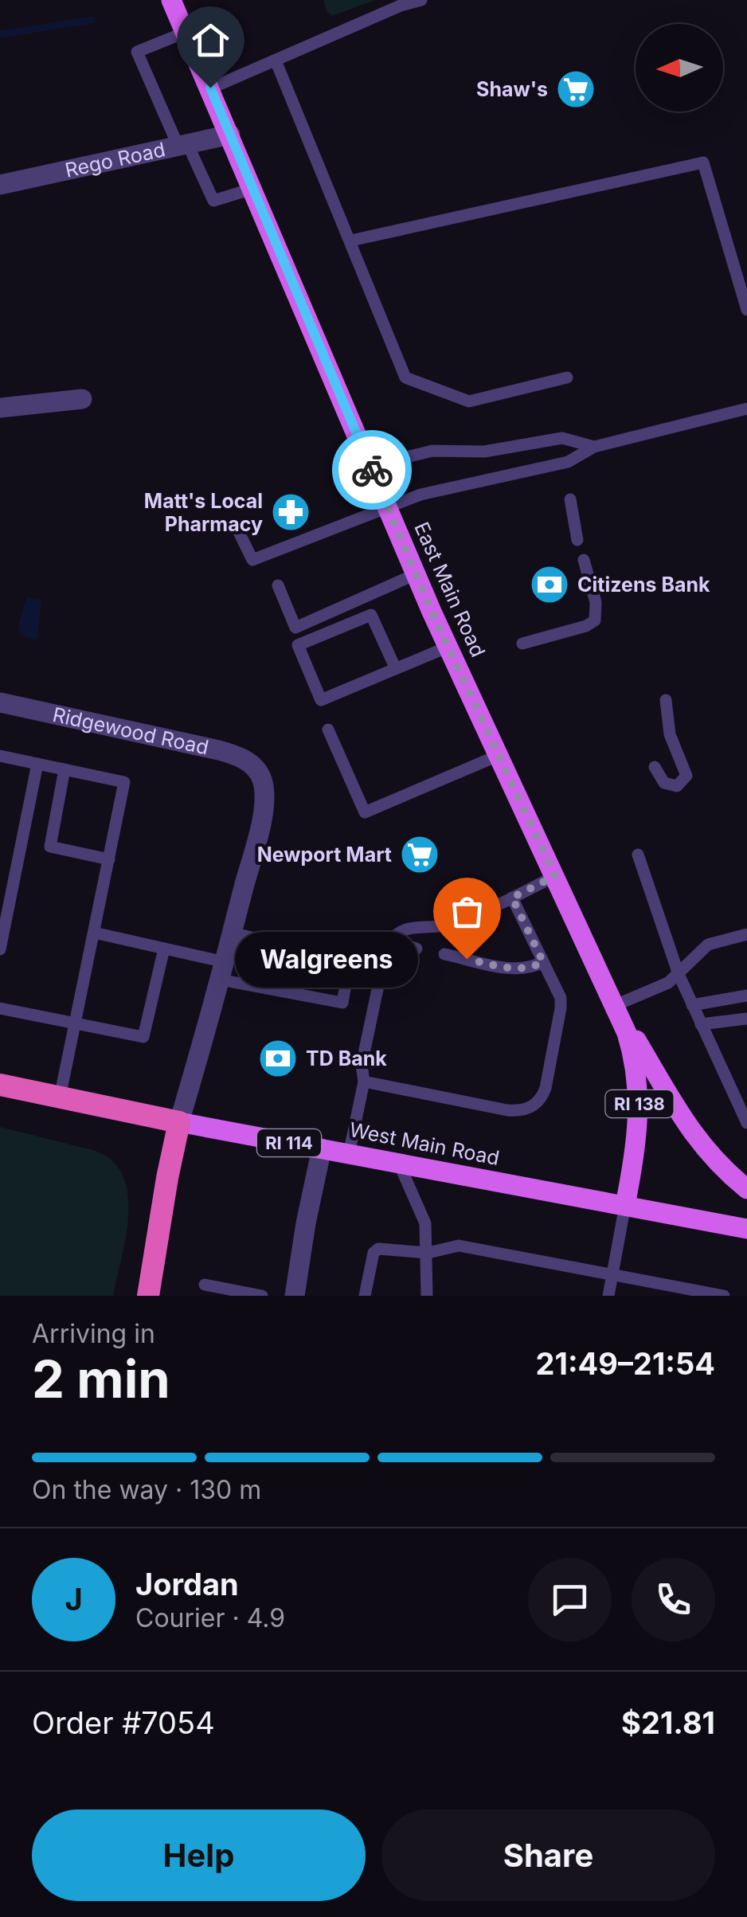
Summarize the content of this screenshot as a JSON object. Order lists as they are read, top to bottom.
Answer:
{
  "streets": {
    "highway": ["RI 114", "West Main Road"],
    "main road": ["East Main Road", "RI 138"],
    "street": ["Rego Road", "Ridgewood Road"]
  },
  "crossings": [
    ["Rego Road", "East Main Road"],
    ["East Main Road", "West Main Road"]
  ],
  "places": {
    "supermarket": ["Shaw's", "Newport Mart"],
    "pharmacy": ["Matt's Local Pharmacy"],
    "bank": ["Citizens Bank", "TD Bank"],
    "other": ["Walgreens"]
  },
  "north": "left",
  "page": {
    "bubble": "Walgreens",
    "heading": ["2 min", "Arriving in", "21:49–21:54"],
    "panel": [
      "Jordan",
      "Courier · 4.9",
      "Order #7054",
      "$21.81"
    ],
    "bar": "On the way · 130 m",
    "round": "J",
    "buttons": ["Help", "Share"]
  }
}
